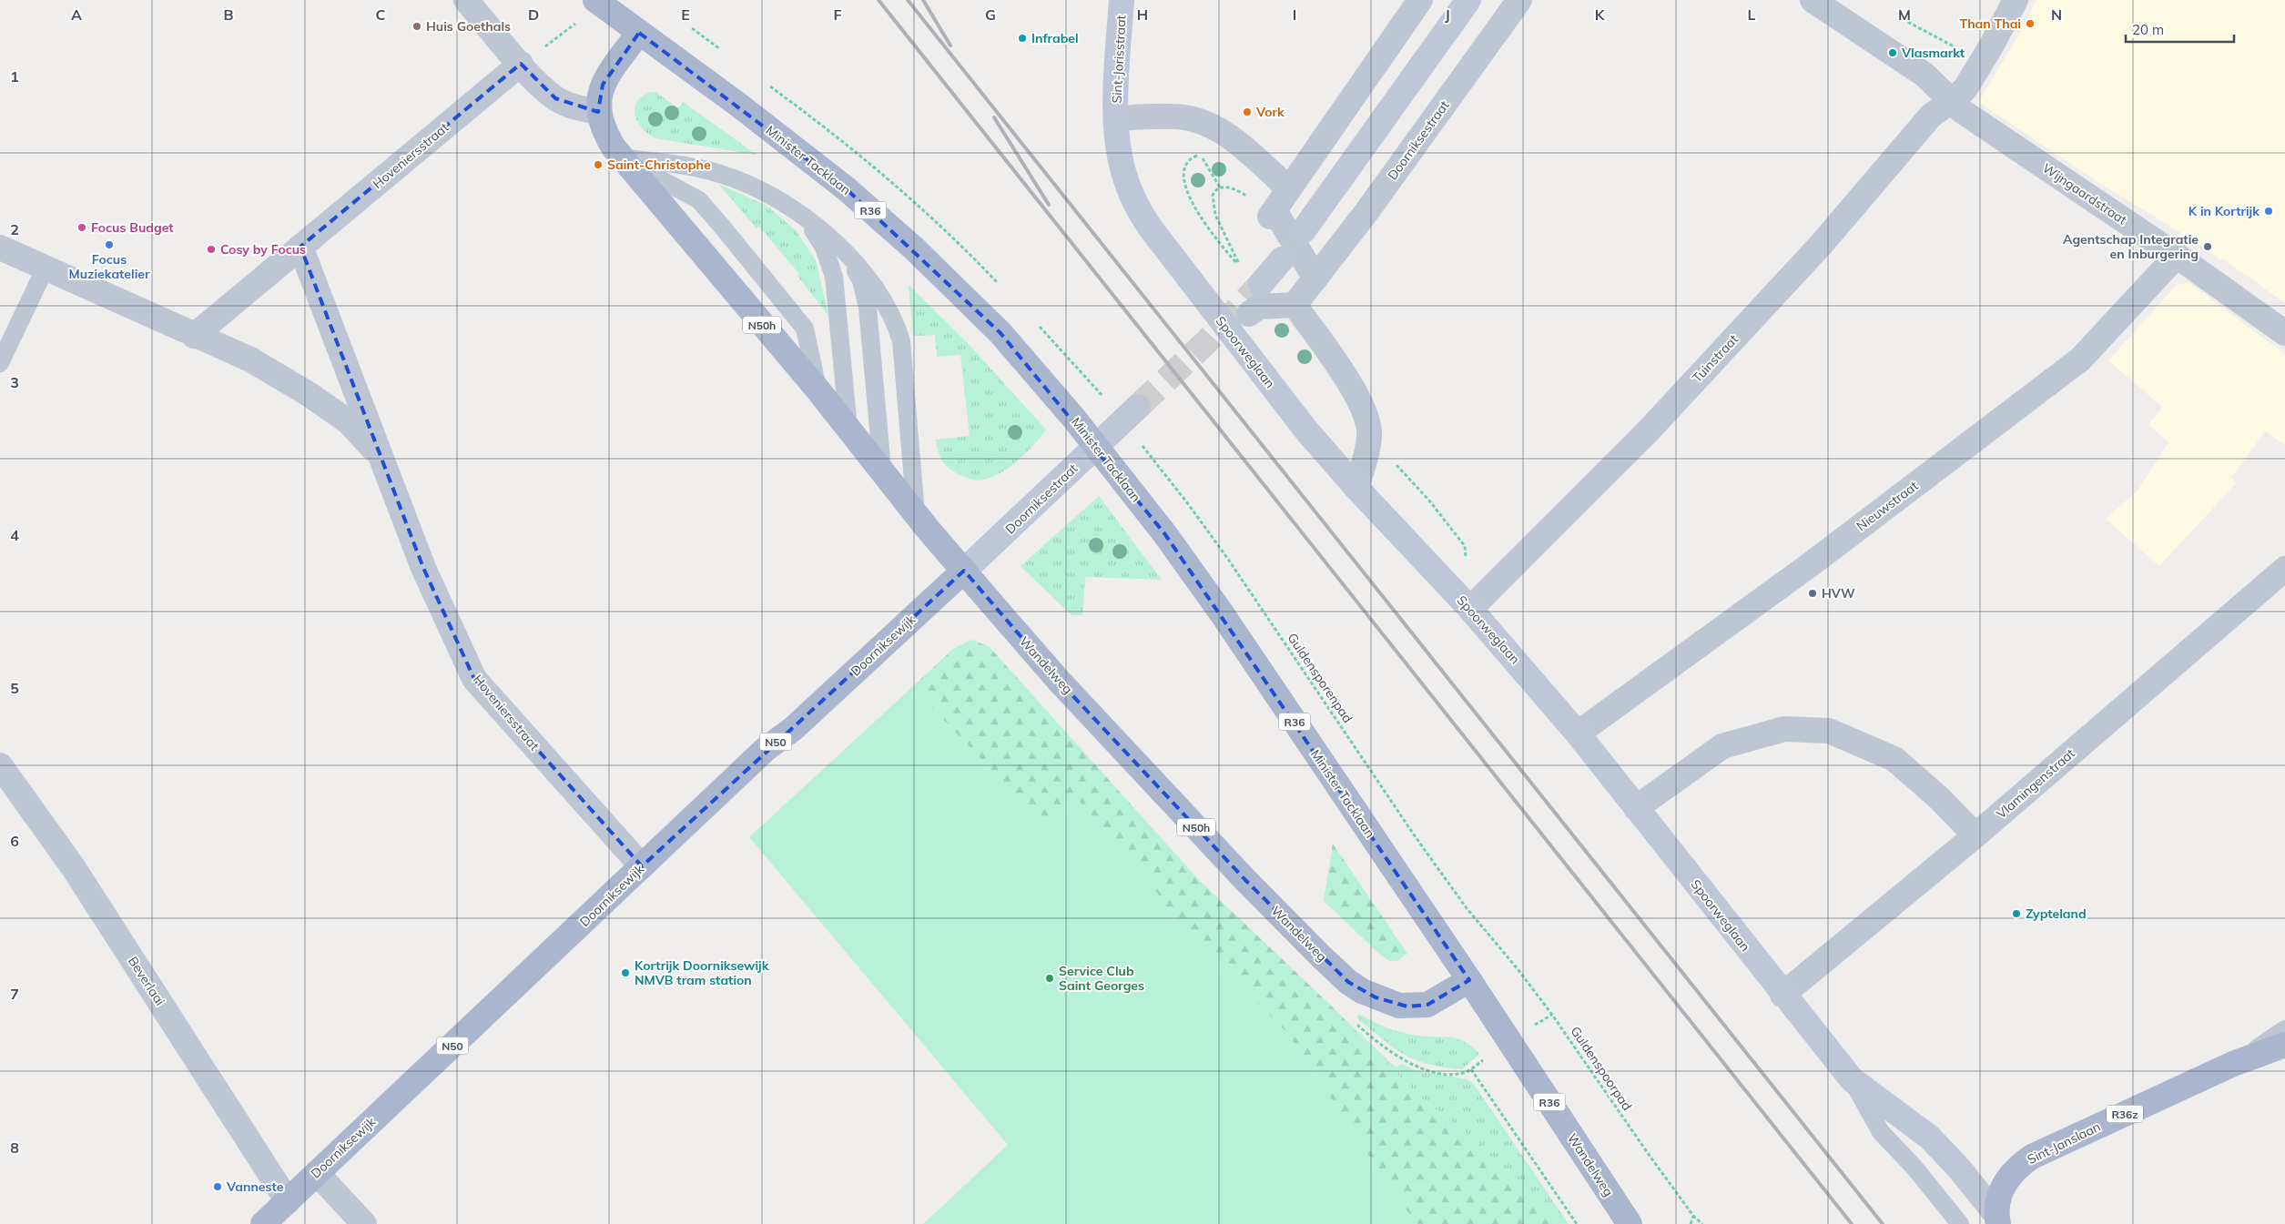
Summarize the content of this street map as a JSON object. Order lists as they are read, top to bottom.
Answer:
{
  "streets": {
    "main road": [
      "Minister Tacklaan",
      "R36",
      "N50h",
      "Doorniksewijk",
      "Wandelweg",
      "N50",
      "R36z",
      "Sint-Janslaan"
    ],
    "street": [
      "Sint-Jorisstraat",
      "Doorniksestraat",
      "Hoveniersstraat",
      "Wijngaardstraat",
      "Spoorweglaan",
      "Tuinstraat",
      "Nieuwstraat",
      "Vlamingenstraat",
      "Beverlaai"
    ],
    "path": ["Guldensporenpad", "Guldenspoorpad"]
  },
  "crossings": [
    ["Sint-Jorisstraat", "Spoorweglaan"],
    ["Doorniksestraat", "N50h"],
    ["Doorniksestraat", "Doorniksewijk"],
    ["Doorniksestraat", "Wandelweg"],
    ["Hoveniersstraat", "Doorniksewijk"],
    ["Minister Tacklaan", "N50h"],
    ["Minister Tacklaan", "Wandelweg"],
    ["Wijngaardstraat", "Tuinstraat"],
    ["Wijngaardstraat", "Nieuwstraat"],
    ["N50h", "Doorniksewijk"],
    ["N50h", "Wandelweg"],
    ["Spoorweglaan", "Tuinstraat"],
    ["Spoorweglaan", "Nieuwstraat"],
    ["Spoorweglaan", "Vlamingenstraat"],
    ["Spoorweglaan", "Sint-Janslaan"],
    ["Doorniksewijk", "Wandelweg"],
    ["Doorniksewijk", "Beverlaai"],
    ["Guldensporenpad", "Guldenspoorpad"]
  ],
  "places": [
    "Than Thai",
    "Huis Goethals",
    "Infrabel",
    "Vlasmarkt",
    "Vork",
    "Saint-Christophe",
    "K in Kortrijk",
    "Focus Budget",
    "Focus Muziekatelier",
    "Agentschap Integratie en Inburgering",
    "Cosy by Focus",
    "HVW",
    "Zypteland",
    "Kortrijk Doorniksewijk NMVB tram station",
    "Service Club Saint Georges",
    "Vanneste"
  ],
  "scale_bar": "20 m",
  "grid": {
    "columns": [
      "A",
      "B",
      "C",
      "D",
      "E",
      "F",
      "G",
      "H",
      "I",
      "J",
      "K",
      "L",
      "M",
      "N"
    ],
    "rows": [
      "1",
      "2",
      "3",
      "4",
      "5",
      "6",
      "7",
      "8"
    ]
  }
}
